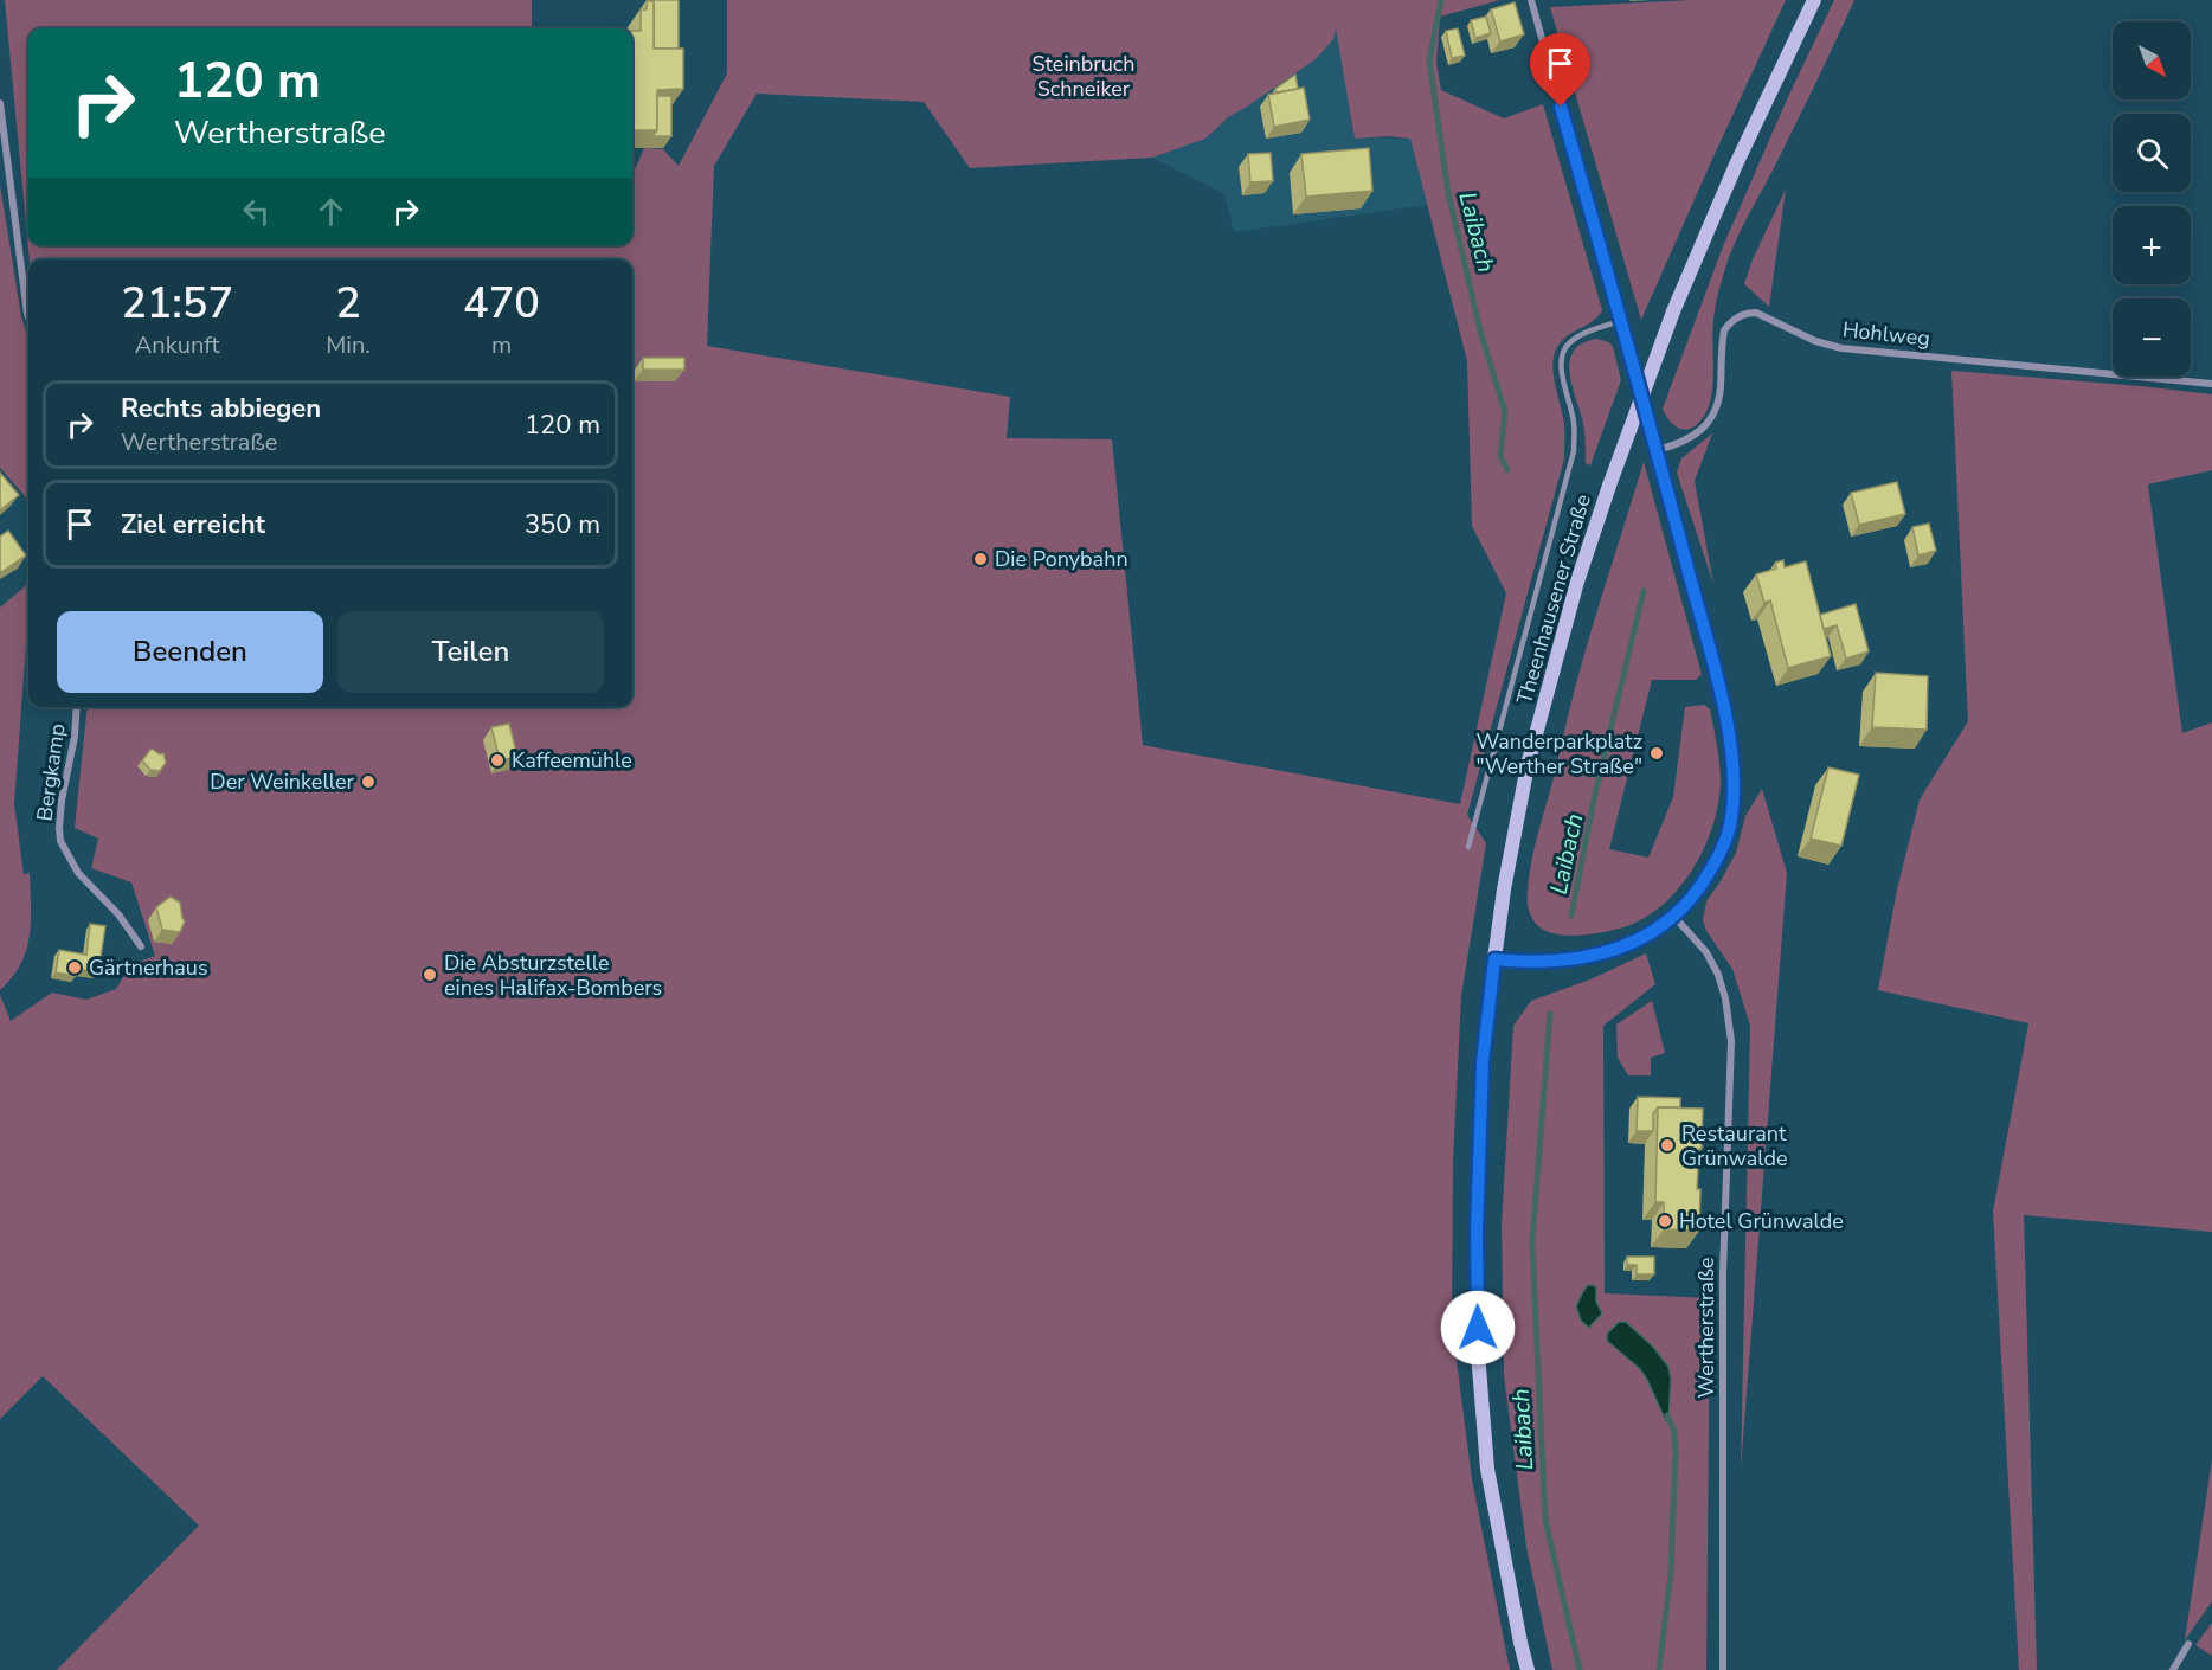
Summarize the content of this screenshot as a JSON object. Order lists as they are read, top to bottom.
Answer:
{
  "streets": {
    "main road": ["Theenhausener Straße"],
    "street": ["Hohlweg", "Bergkamp", "Wertherstraße"]
  },
  "water": ["Laibach"],
  "parks": ["Steinbruch Schneiker"],
  "places": [
    "Die Ponybahn",
    "Wanderparkplatz \"Werther Straße\"",
    "Kaffeemühle",
    "Der Weinkeller",
    "Gärtnerhaus",
    "Die Absturzstelle eines Halifax-Bombers",
    "Restaurant Grünwalde",
    "Hotel Grünwalde"
  ],
  "north": "bottom right",
  "page": {
    "map_buttons": ["+", "−"],
    "turn": ["120 m", "Wertherstraße"],
    "eta": [
      "21:57",
      "Ankunft",
      "2",
      "Min.",
      "470",
      "m"
    ],
    "list": [
      {
        "name": "Rechts abbiegen",
        "note": "Wertherstraße",
        "value": "120 m"
      },
      {
        "name": "Ziel erreicht",
        "value": "350 m"
      }
    ],
    "buttons": ["Beenden", "Teilen"]
  }
}
